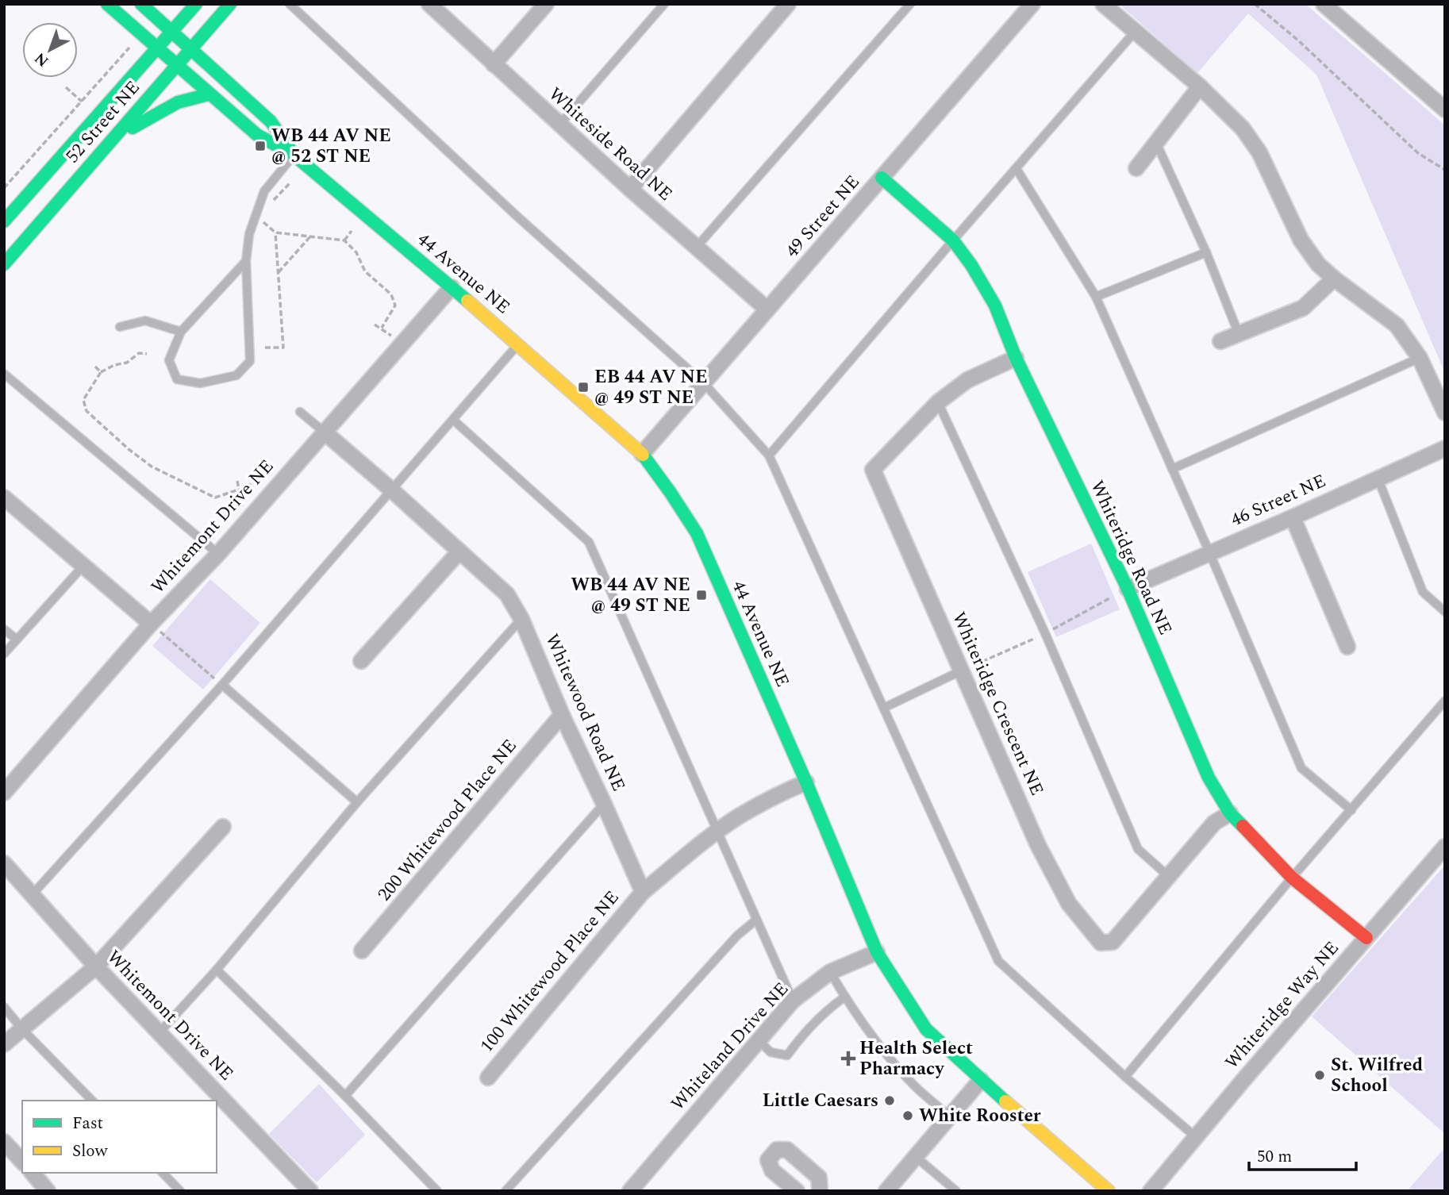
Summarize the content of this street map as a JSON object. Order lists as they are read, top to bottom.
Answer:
{
  "streets": {
    "street": [
      "52 Street NE",
      "Whiteside Road NE",
      "49 Street NE",
      "44 Avenue NE",
      "46 Street NE",
      "Whitemont Drive NE",
      "Whiteridge Road NE",
      "Whiteridge Crescent NE",
      "Whitewood Road NE",
      "200 Whitewood Place NE",
      "100 Whitewood Place NE",
      "Whiteridge Way NE",
      "Whiteland Drive NE"
    ]
  },
  "crossings": [
    ["52 Street NE", "44 Avenue NE"],
    ["Whiteside Road NE", "49 Street NE"],
    ["49 Street NE", "44 Avenue NE"],
    ["49 Street NE", "Whiteridge Road NE"],
    ["44 Avenue NE", "Whitemont Drive NE"],
    ["44 Avenue NE", "Whiteland Drive NE"],
    ["46 Street NE", "Whiteridge Road NE"],
    ["Whitemont Drive NE", "Whitewood Road NE"],
    ["Whiteridge Road NE", "Whiteridge Crescent NE"],
    ["Whiteridge Road NE", "Whiteridge Way NE"],
    ["Whitewood Road NE", "200 Whitewood Place NE"],
    ["Whitewood Road NE", "100 Whitewood Place NE"]
  ],
  "places": {
    "transit": ["WB 44 AV NE @ 52 ST NE", "EB 44 AV NE @ 49 ST NE", "WB 44 AV NE @ 49 ST NE"],
    "health": ["Health Select Pharmacy"],
    "other": ["St. Wilfred School", "Little Caesars", "White Rooster"]
  },
  "legend": ["Fast", "Slow"],
  "scale_bar": "50 m",
  "north": "bottom left"
}
